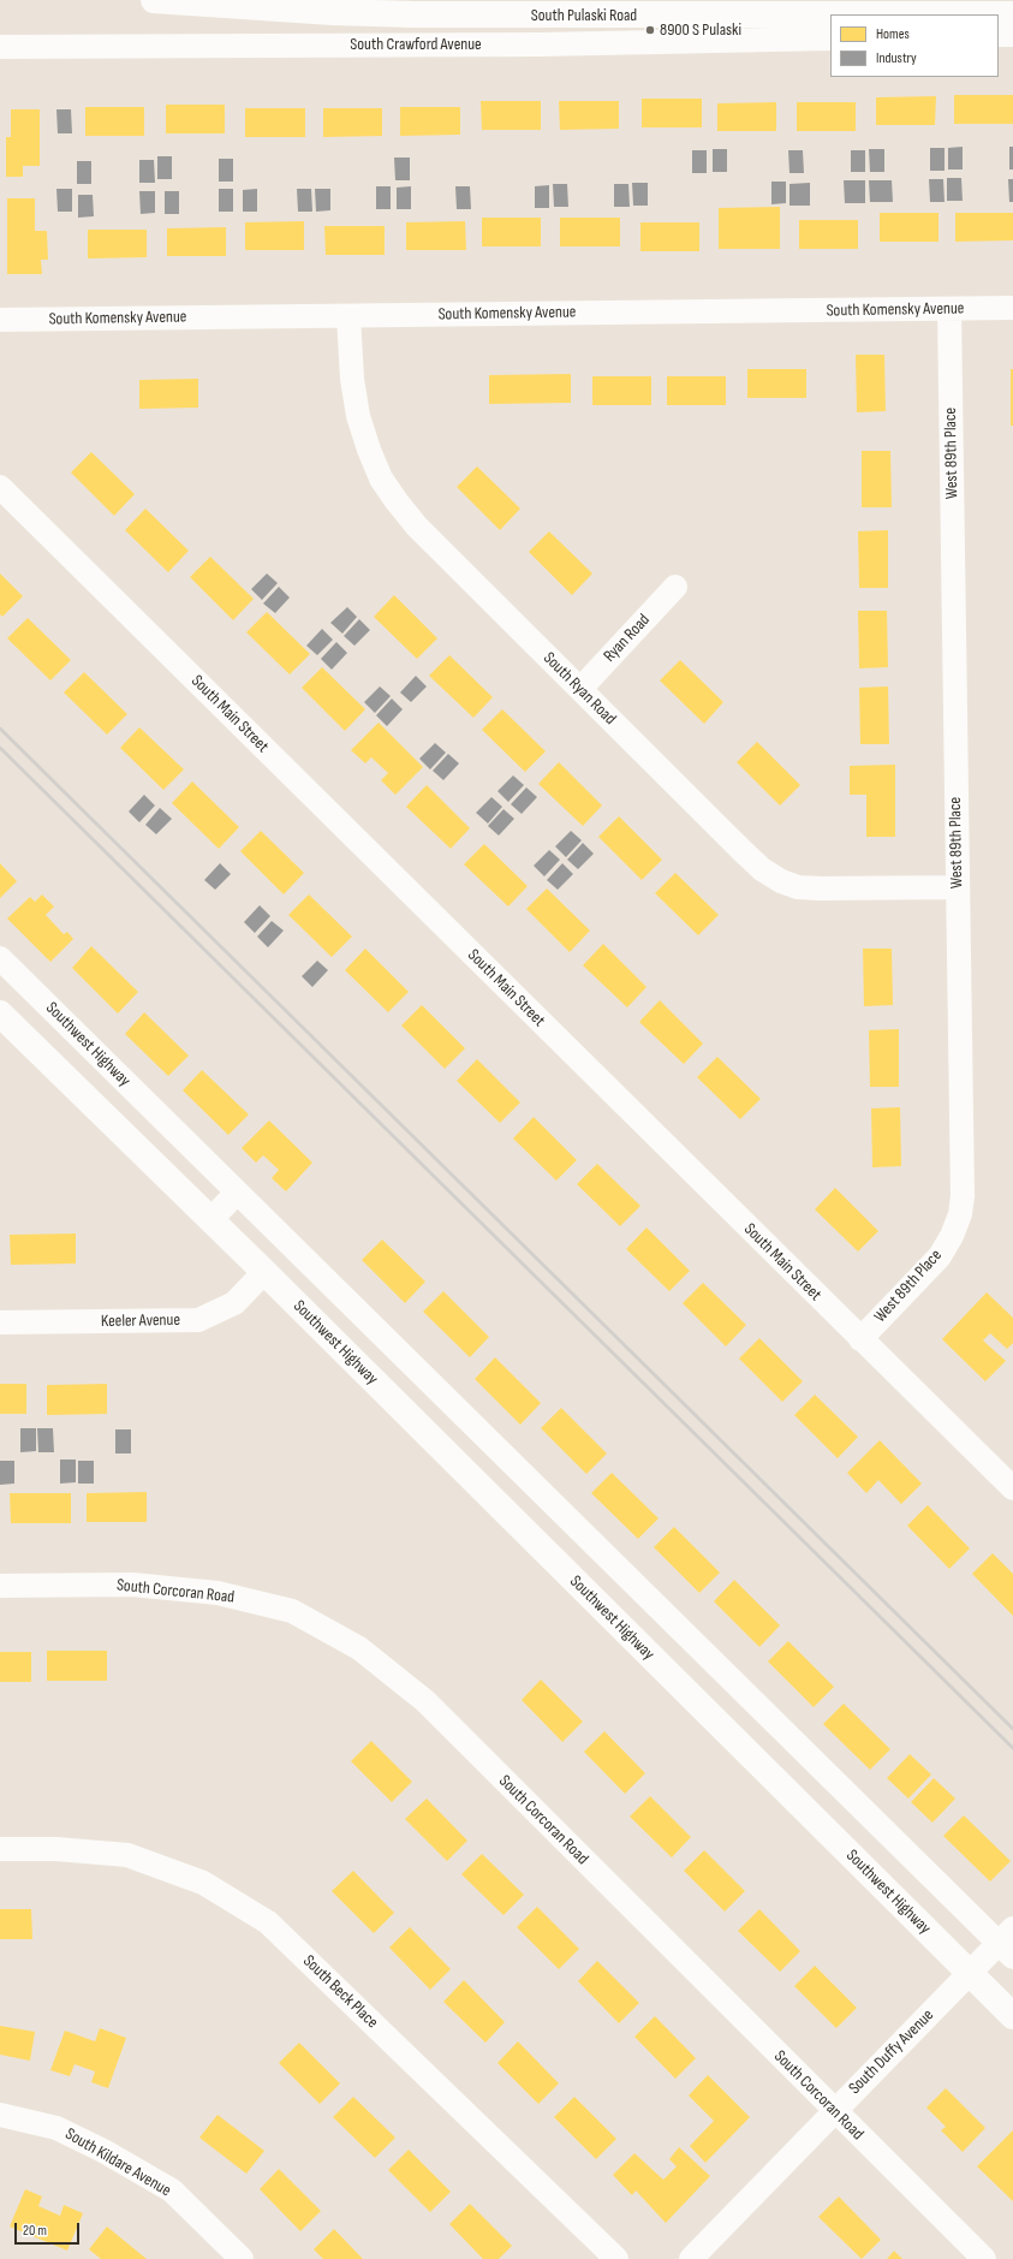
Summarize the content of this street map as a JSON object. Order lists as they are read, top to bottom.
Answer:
{
  "streets": {
    "main road": ["South Pulaski Road", "Southwest Highway"],
    "street": [
      "South Crawford Avenue",
      "South Komensky Avenue",
      "West 89th Place",
      "Ryan Road",
      "South Ryan Road",
      "South Main Street",
      "Keeler Avenue",
      "South Corcoran Road",
      "South Beck Place",
      "South Duffy Avenue",
      "South Kildare Avenue"
    ]
  },
  "crossings": [
    ["South Komensky Avenue", "West 89th Place"],
    ["South Komensky Avenue", "South Ryan Road"],
    ["West 89th Place", "South Ryan Road"],
    ["West 89th Place", "South Main Street"],
    ["Ryan Road", "South Ryan Road"],
    ["Southwest Highway", "Keeler Avenue"],
    ["Southwest Highway", "South Duffy Avenue"],
    ["South Corcoran Road", "South Duffy Avenue"]
  ],
  "places": ["8900 S Pulaski"],
  "legend": ["Homes", "Industry"],
  "scale_bar": "20 m"
}
